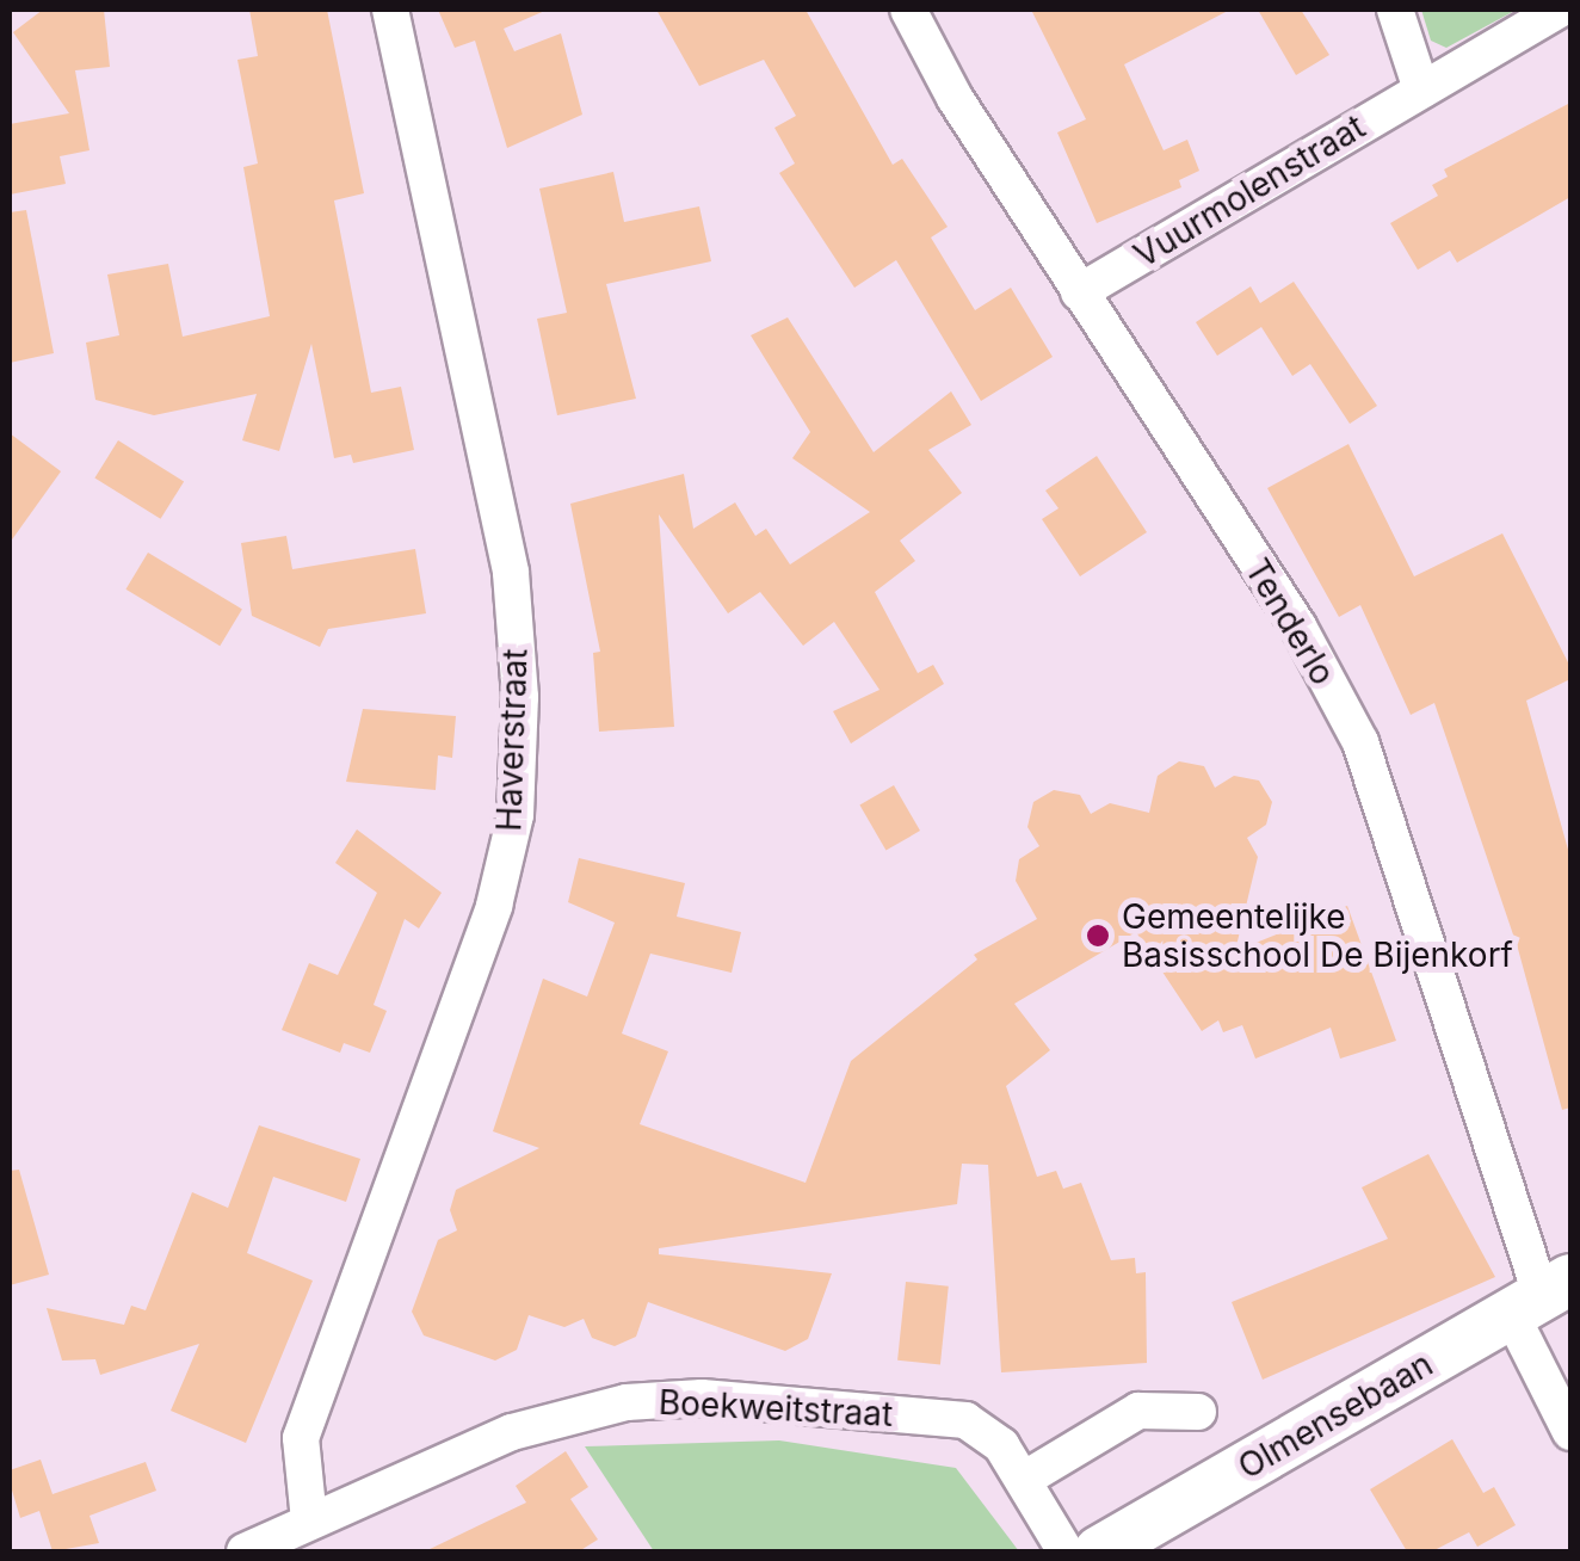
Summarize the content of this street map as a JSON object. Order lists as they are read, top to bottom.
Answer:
{
  "streets": {
    "street": [
      "Vuurmolenstraat",
      "Tenderlo",
      "Haverstraat",
      "Boekweitstraat",
      "Olmensebaan"
    ]
  },
  "crossings": [
    ["Vuurmolenstraat", "Tenderlo"],
    ["Tenderlo", "Olmensebaan"],
    ["Haverstraat", "Boekweitstraat"]
  ],
  "places": ["Gemeentelijke Basisschool De Bijenkorf"]
}
